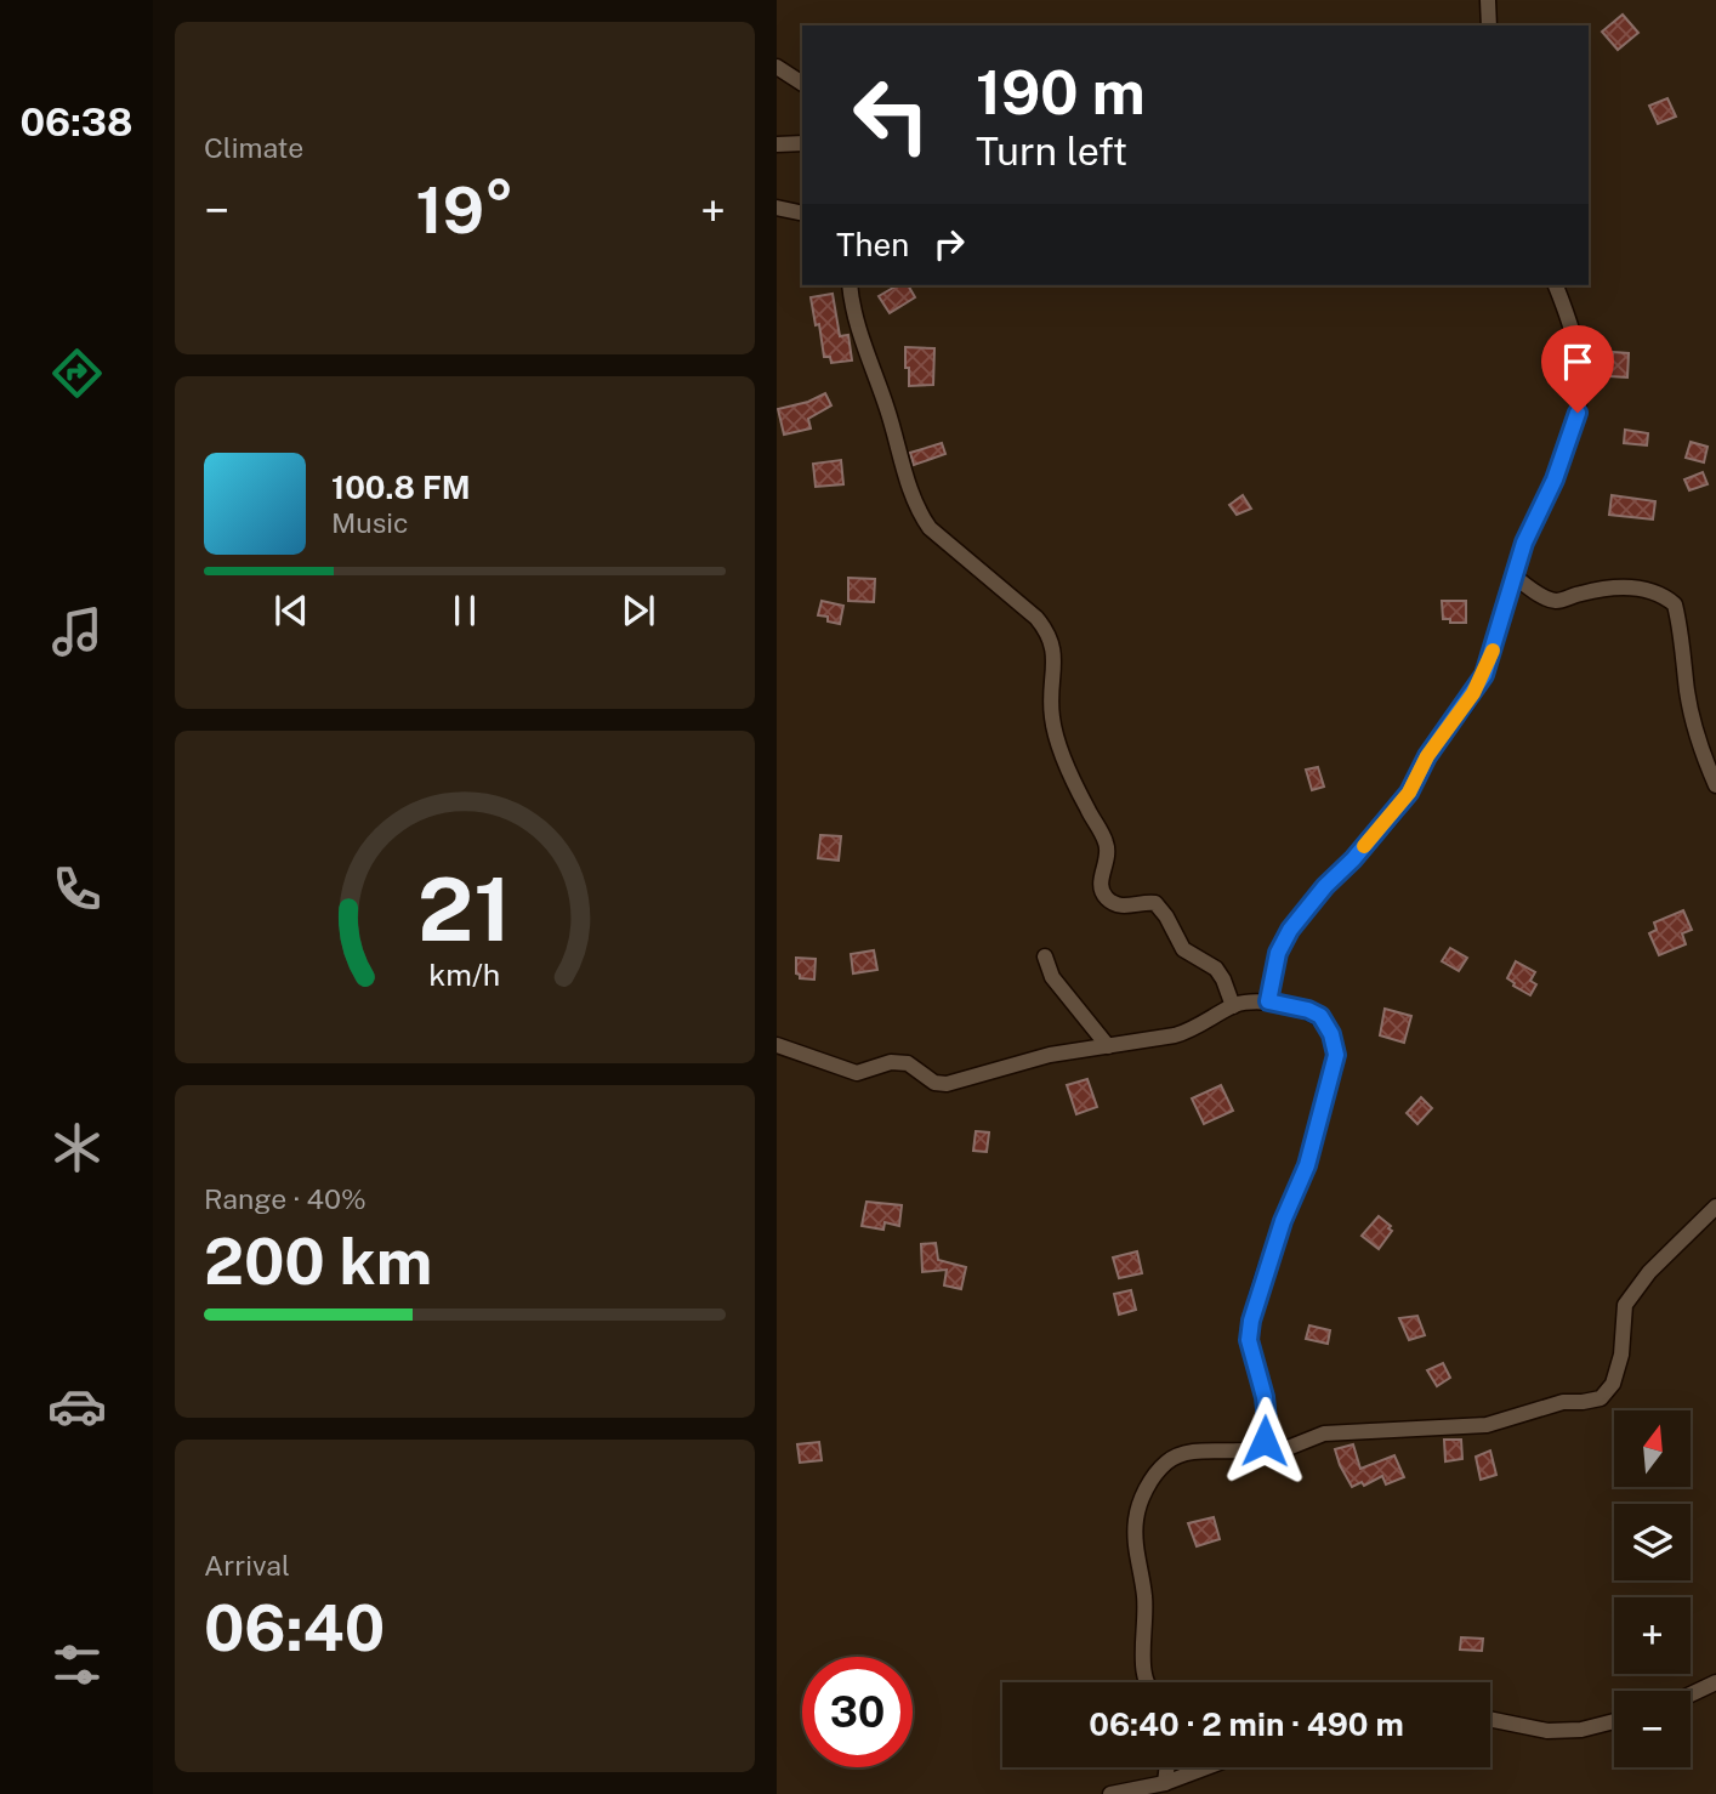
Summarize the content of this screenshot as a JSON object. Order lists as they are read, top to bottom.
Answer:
{
  "north": "top",
  "page": {
    "tabs": "06:38",
    "tile": [
      "Climate",
      ["Range · 40%", "200 km"],
      ["Arrival", "06:40"]
    ],
    "turn": ["190 m", "Turn left"],
    "heat": ["−", "19°", "+"],
    "then": "Then",
    "song": ["100.8 FM", "Music"],
    "map_buttons": ["+", "−"],
    "limit": "30",
    "trip": "06:40 · 2 min · 490 m",
    "gauge": ["21", "km/h"]
  }
}
